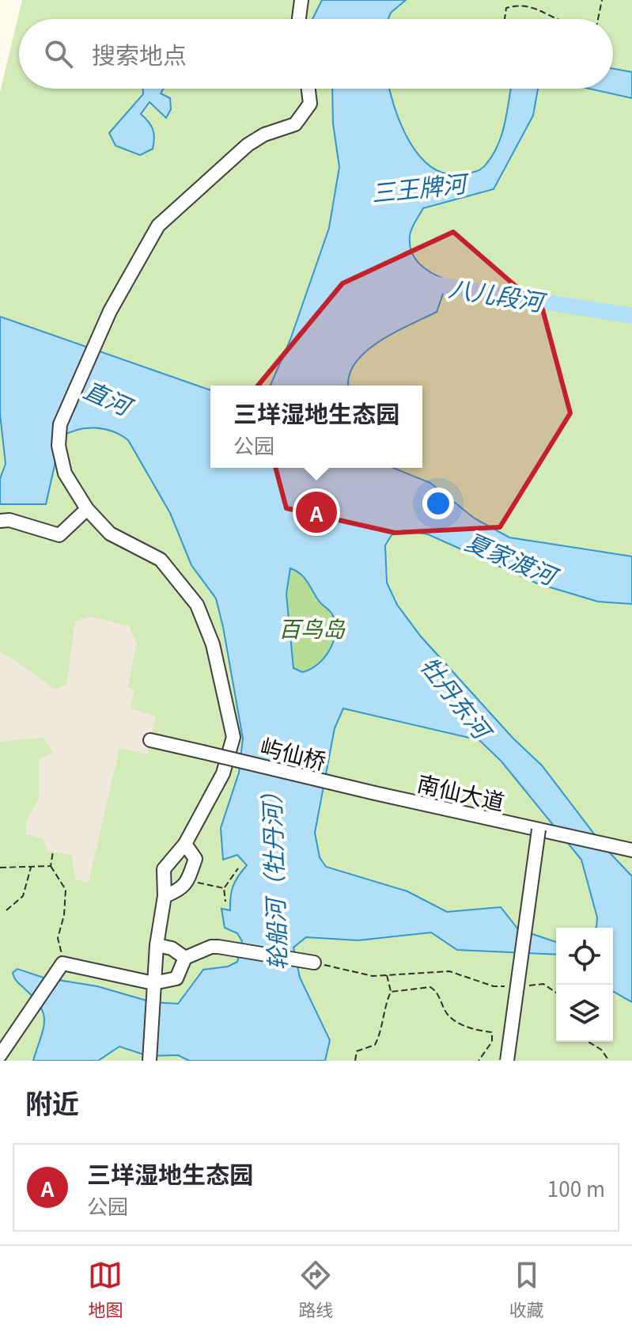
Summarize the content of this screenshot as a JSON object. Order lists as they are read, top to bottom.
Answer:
{
  "streets": {
    "street": ["屿仙桥", "南仙大道"]
  },
  "crossings": [
    ["屿仙桥", "南仙大道"]
  ],
  "water": [
    "三王牌河",
    "八儿段河",
    "直河",
    "夏家渡河",
    "牡丹东河",
    "轮船河（牡丹河）"
  ],
  "parks": ["百鸟岛"],
  "page": {
    "search": "搜索地点",
    "popup": ["三垟湿地生态园", "公园"],
    "pins": "A",
    "heading": "附近",
    "list": [
      {
        "mark": "A",
        "name": "三垟湿地生态园",
        "note": "公园",
        "value": "100 m"
      }
    ],
    "nav": ["地图", "路线", "收藏"]
  }
}
